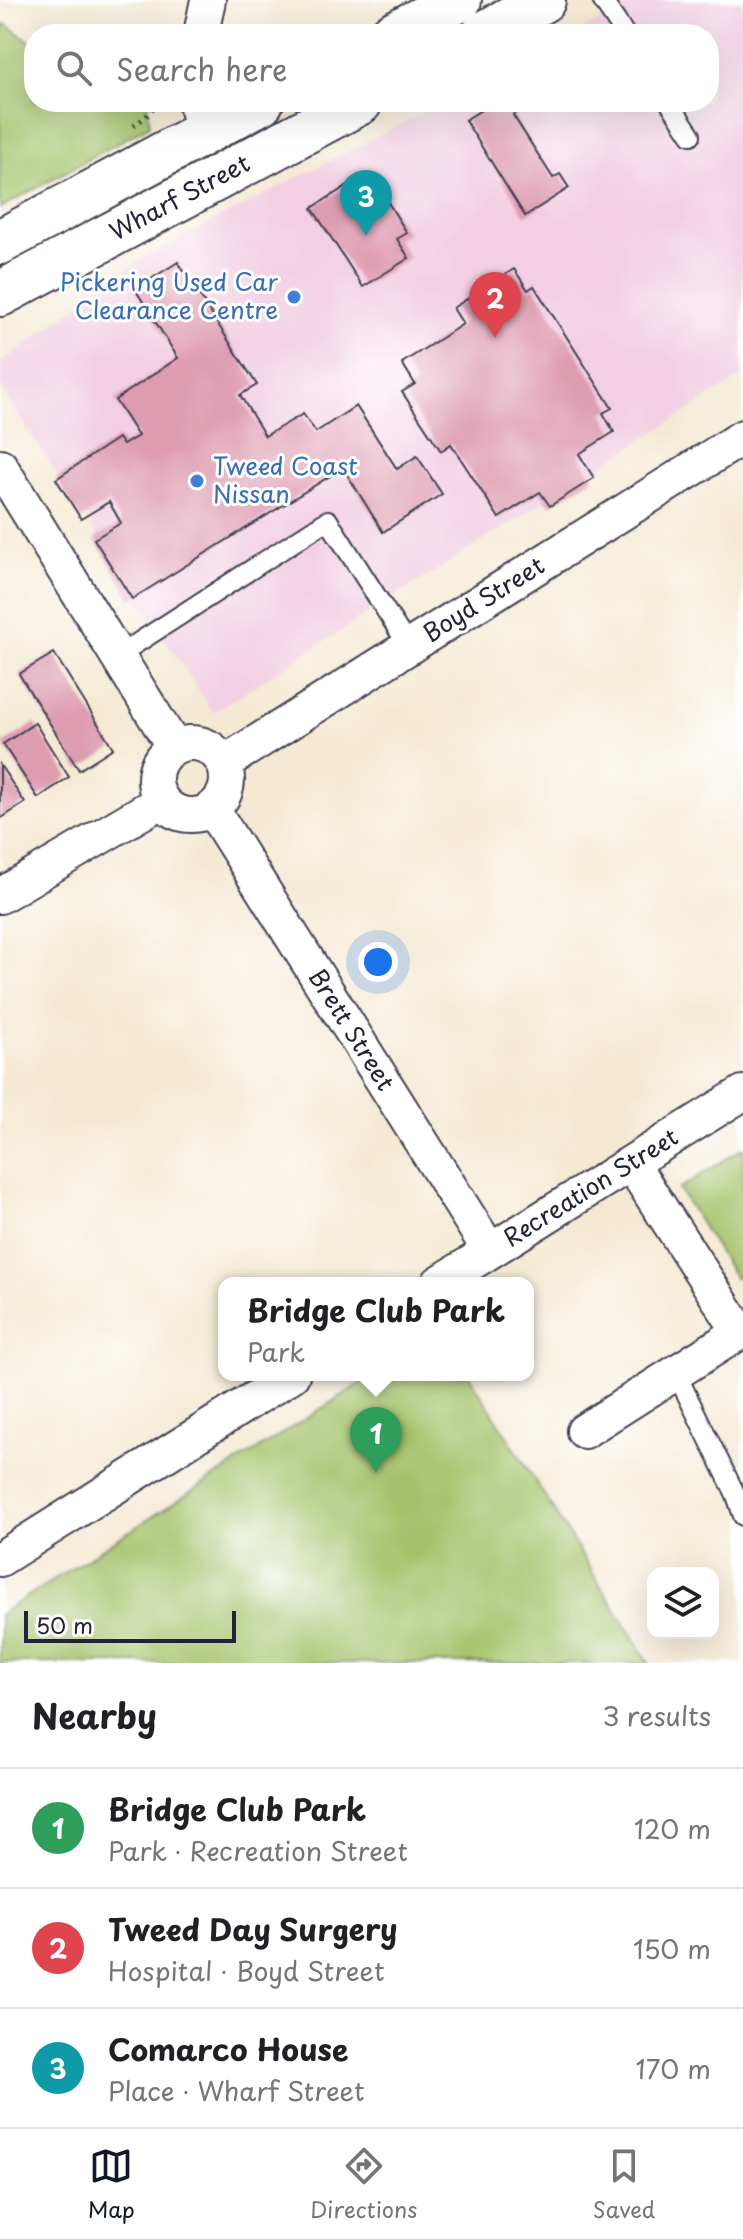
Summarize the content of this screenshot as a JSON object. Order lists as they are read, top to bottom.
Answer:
{
  "streets": {
    "main road": ["Wharf Street"],
    "street": ["Boyd Street", "Brett Street", "Recreation Street"]
  },
  "crossings": [
    ["Boyd Street", "Brett Street"],
    ["Brett Street", "Recreation Street"]
  ],
  "places": ["Pickering Used Car Clearance Centre", "Tweed Coast Nissan"],
  "scale_bar": "50 m",
  "page": {
    "search": "Search here",
    "pins": ["3", "2", "1"],
    "popup": ["Bridge Club Park", "Park"],
    "scale": "50 m",
    "heading": ["Nearby", "3 results"],
    "list": [
      {
        "mark": "1",
        "name": "Bridge Club Park",
        "note": "Park · Recreation Street",
        "value": "120 m"
      },
      {
        "mark": "2",
        "name": "Tweed Day Surgery",
        "note": "Hospital · Boyd Street",
        "value": "150 m"
      },
      {
        "mark": "3",
        "name": "Comarco House",
        "note": "Place · Wharf Street",
        "value": "170 m"
      }
    ],
    "nav": ["Map", "Directions", "Saved"]
  }
}
